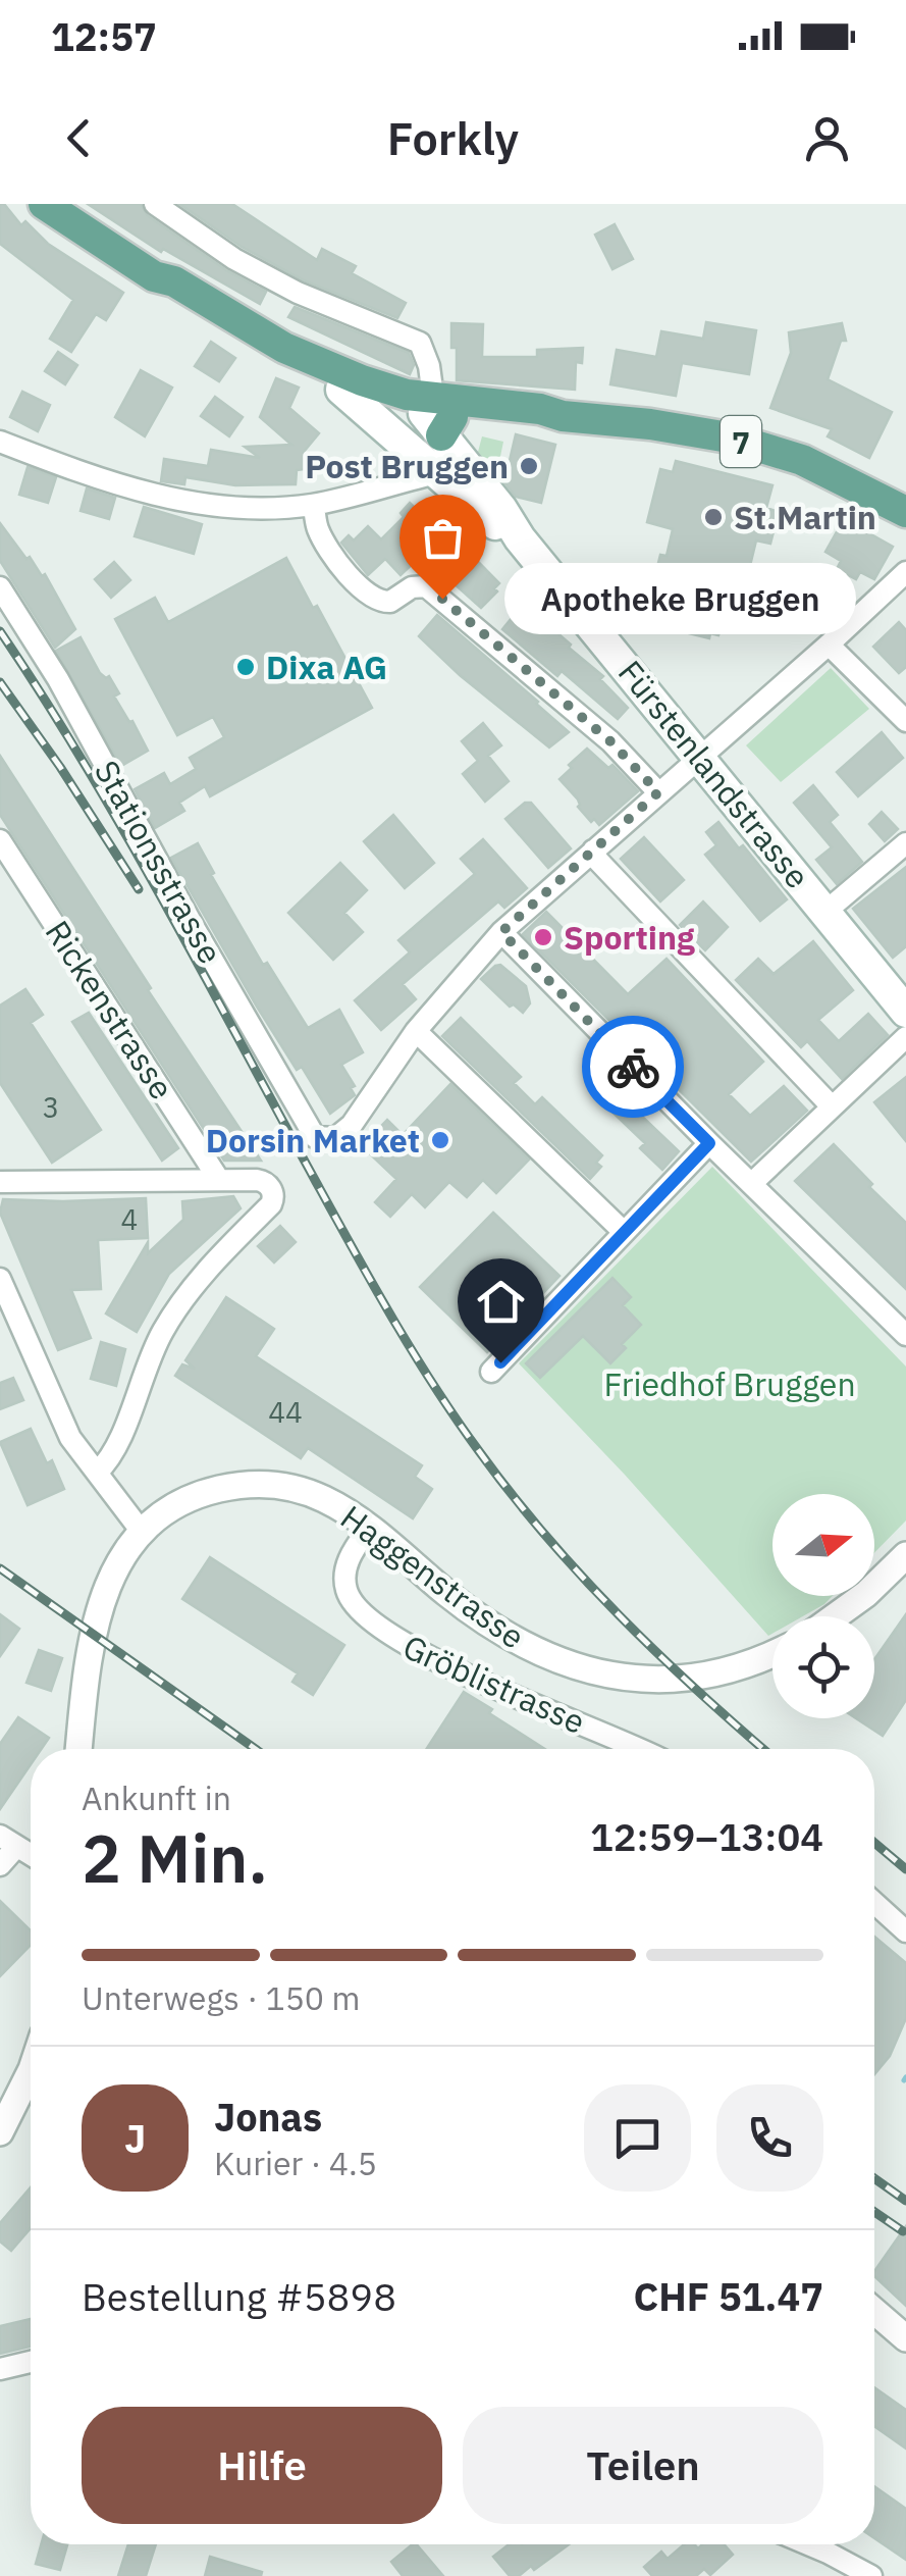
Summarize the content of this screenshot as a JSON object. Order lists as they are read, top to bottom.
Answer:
{
  "streets": {
    "main road": ["7", "Fürstenlandstrasse"],
    "street": [
      "Stationsstrasse",
      "Rickenstrasse",
      "Haggenstrasse",
      "Gröblistrasse"
    ]
  },
  "crossings": [
    ["7", "Fürstenlandstrasse"],
    ["Haggenstrasse", "Gröblistrasse"]
  ],
  "parks": ["Friedhof Bruggen"],
  "places": [
    "Post Bruggen",
    "St.Martin",
    "Apotheke Bruggen",
    "Dixa AG",
    "Sporting",
    "Dorsin Market"
  ],
  "house_numbers": ["3", "4", "44"],
  "north": "right",
  "page": {
    "status": "12:57",
    "header": "Forkly",
    "bubble": "Apotheke Bruggen",
    "heading": ["2 Min.", "Ankunft in", "12:59–13:04"],
    "panel": [
      "Jonas",
      "Kurier · 4.5",
      "Bestellung #5898",
      "CHF 51.47"
    ],
    "bar": "Unterwegs · 150 m",
    "round": "J",
    "buttons": ["Hilfe", "Teilen"]
  }
}
